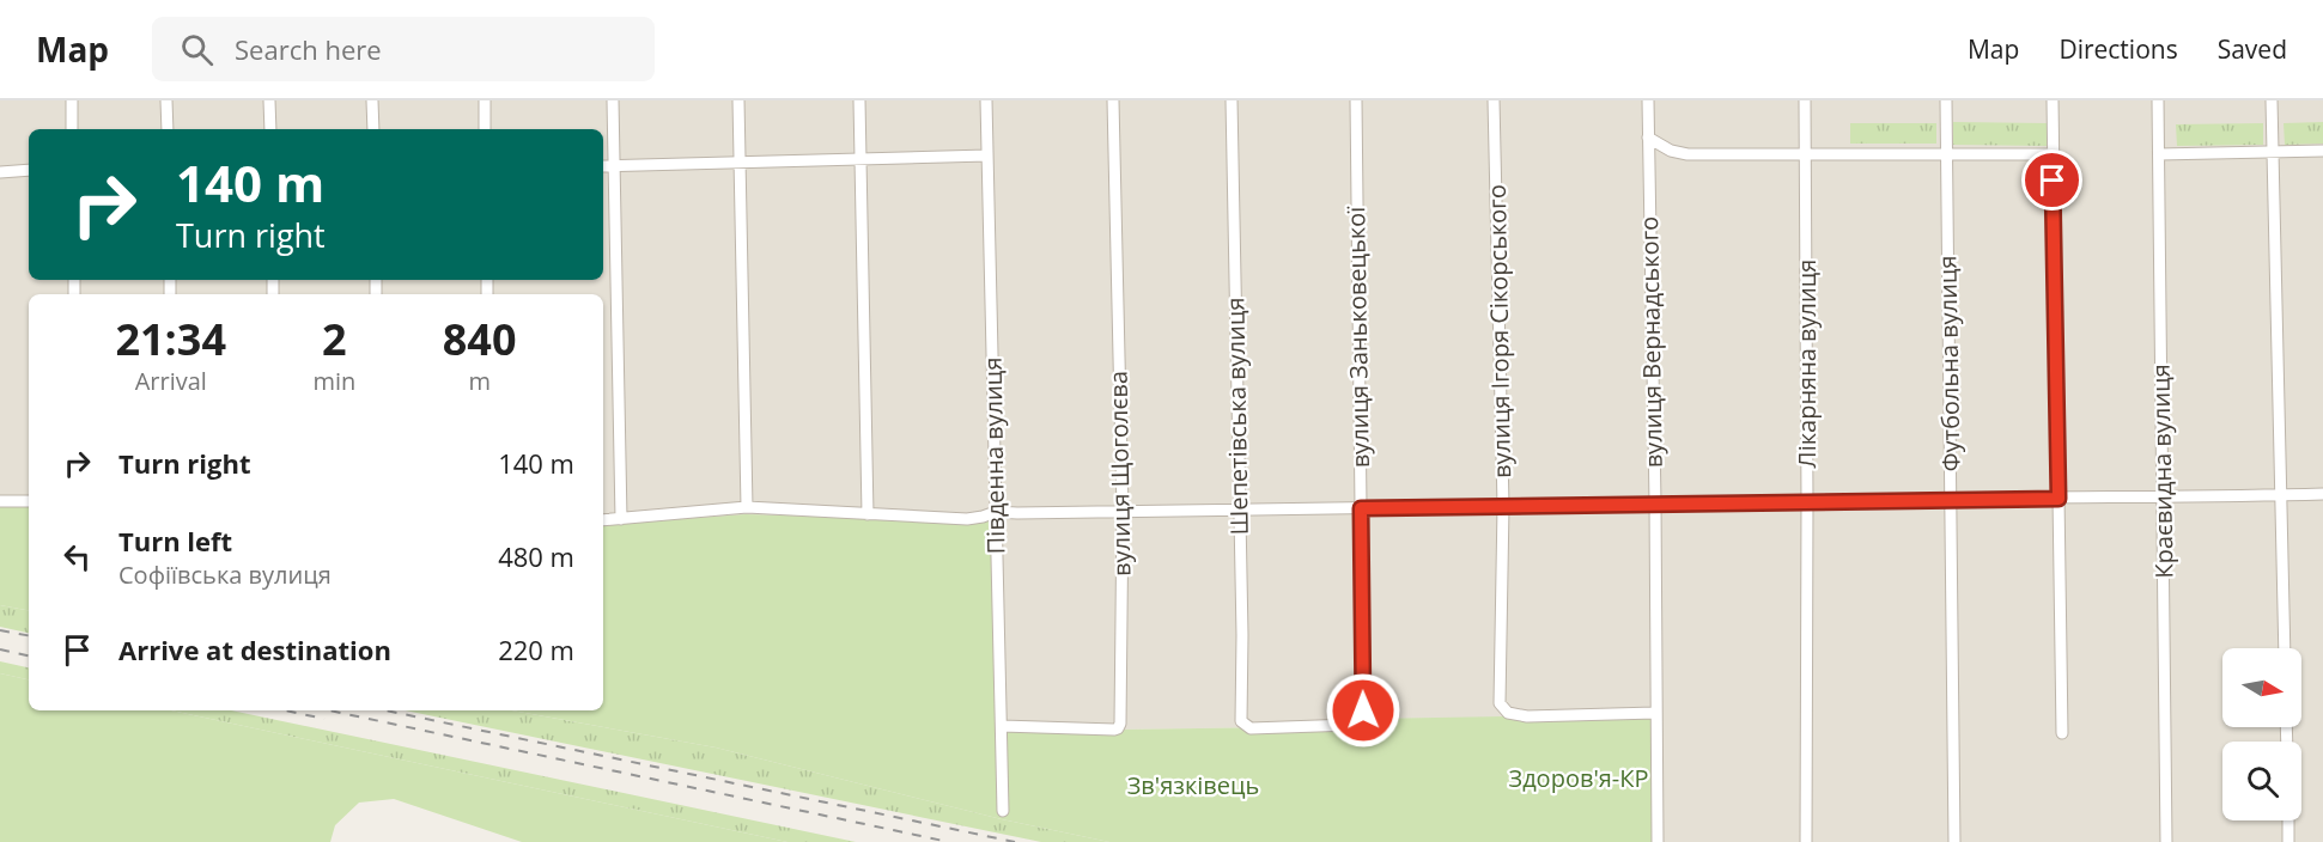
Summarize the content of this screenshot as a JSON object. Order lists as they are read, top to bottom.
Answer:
{
  "streets": {
    "street": [
      "вулиця Ігоря Сікорського",
      "вулиця Заньковецької",
      "вулиця Вернадського",
      "Лікарняна вулиця",
      "Футбольна вулиця",
      "Шепетівська вулиця",
      "Південна вулиця",
      "Краєвидна вулиця",
      "вулиця Щоголєва"
    ]
  },
  "crossings": [
    ["вулиця Ігоря Сікорського", "вулиця Вернадського"],
    ["вулиця Заньковецької", "Шепетівська вулиця"],
    ["Південна вулиця", "вулиця Щоголєва"]
  ],
  "parks": ["Здоров'я-КР", "Зв'язківець"],
  "north": "right",
  "page": {
    "header": "Map",
    "search": "Search here",
    "nav": ["Map", "Directions", "Saved"],
    "turn": ["140 m", "Turn right"],
    "eta": [
      "21:34",
      "Arrival",
      "2",
      "min",
      "840",
      "m"
    ],
    "list": [
      {
        "name": "Turn right",
        "value": "140 m"
      },
      {
        "name": "Turn left",
        "note": "Софіївська вулиця",
        "value": "480 m"
      },
      {
        "name": "Arrive at destination",
        "value": "220 m"
      }
    ]
  }
}
